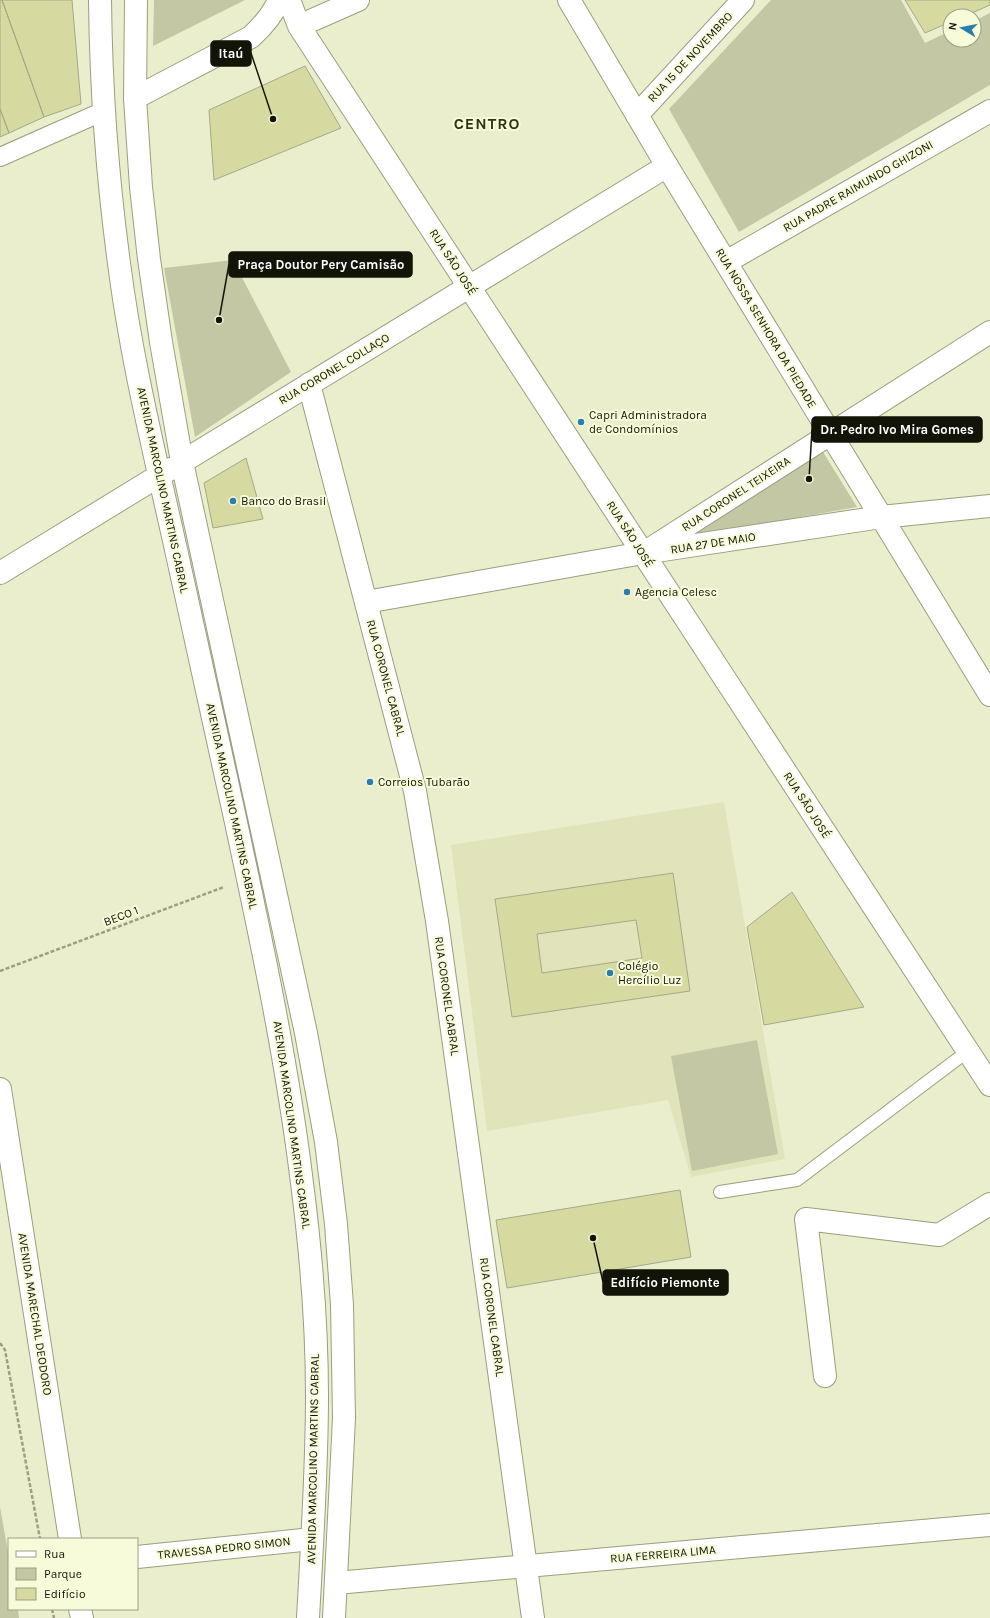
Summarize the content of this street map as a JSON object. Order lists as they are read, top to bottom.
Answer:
{
  "streets": {
    "street": [
      "RUA 15 DE NOVEMBRO",
      "RUA PADRE RAIMUNDO GHIZONI",
      "RUA SÃO JOSÉ",
      "RUA NOSSA SENHORA DA PIEDADE",
      "RUA CORONEL COLLAÇO",
      "AVENIDA MARCOLINO MARTINS CABRAL",
      "RUA CORONEL TEIXEIRA",
      "RUA 27 DE MAIO",
      "RUA CORONEL CABRAL",
      "AVENIDA MARECHAL DEODORO",
      "TRAVESSA PEDRO SIMON",
      "RUA FERREIRA LIMA"
    ],
    "path": ["BECO 1"]
  },
  "crossings": [
    ["RUA 15 DE NOVEMBRO", "RUA NOSSA SENHORA DA PIEDADE"],
    ["RUA PADRE RAIMUNDO GHIZONI", "RUA NOSSA SENHORA DA PIEDADE"],
    ["RUA SÃO JOSÉ", "RUA CORONEL COLLAÇO"],
    ["RUA SÃO JOSÉ", "RUA CORONEL TEIXEIRA"],
    ["RUA SÃO JOSÉ", "RUA 27 DE MAIO"],
    ["RUA NOSSA SENHORA DA PIEDADE", "RUA CORONEL COLLAÇO"],
    ["RUA NOSSA SENHORA DA PIEDADE", "RUA CORONEL TEIXEIRA"],
    ["RUA NOSSA SENHORA DA PIEDADE", "RUA 27 DE MAIO"],
    ["RUA CORONEL COLLAÇO", "AVENIDA MARCOLINO MARTINS CABRAL"],
    ["RUA CORONEL COLLAÇO", "RUA CORONEL CABRAL"],
    ["AVENIDA MARCOLINO MARTINS CABRAL", "BECO 1"],
    ["AVENIDA MARCOLINO MARTINS CABRAL", "TRAVESSA PEDRO SIMON"],
    ["AVENIDA MARCOLINO MARTINS CABRAL", "RUA FERREIRA LIMA"],
    ["RUA CORONEL TEIXEIRA", "RUA 27 DE MAIO"],
    ["RUA 27 DE MAIO", "RUA CORONEL CABRAL"],
    ["RUA CORONEL CABRAL", "RUA FERREIRA LIMA"]
  ],
  "districts": ["CENTRO"],
  "places": [
    "Itaú",
    "Praça Doutor Pery Camisão",
    "Capri Administradora de Condomínios",
    "Dr. Pedro Ivo Mira Gomes",
    "Banco do Brasil",
    "Agencia Celesc",
    "Correios Tubarão",
    "Colégio Hercílio Luz",
    "Edifício Piemonte"
  ],
  "legend": ["Rua", "Parque", "Edifício"],
  "north": "left"
}
